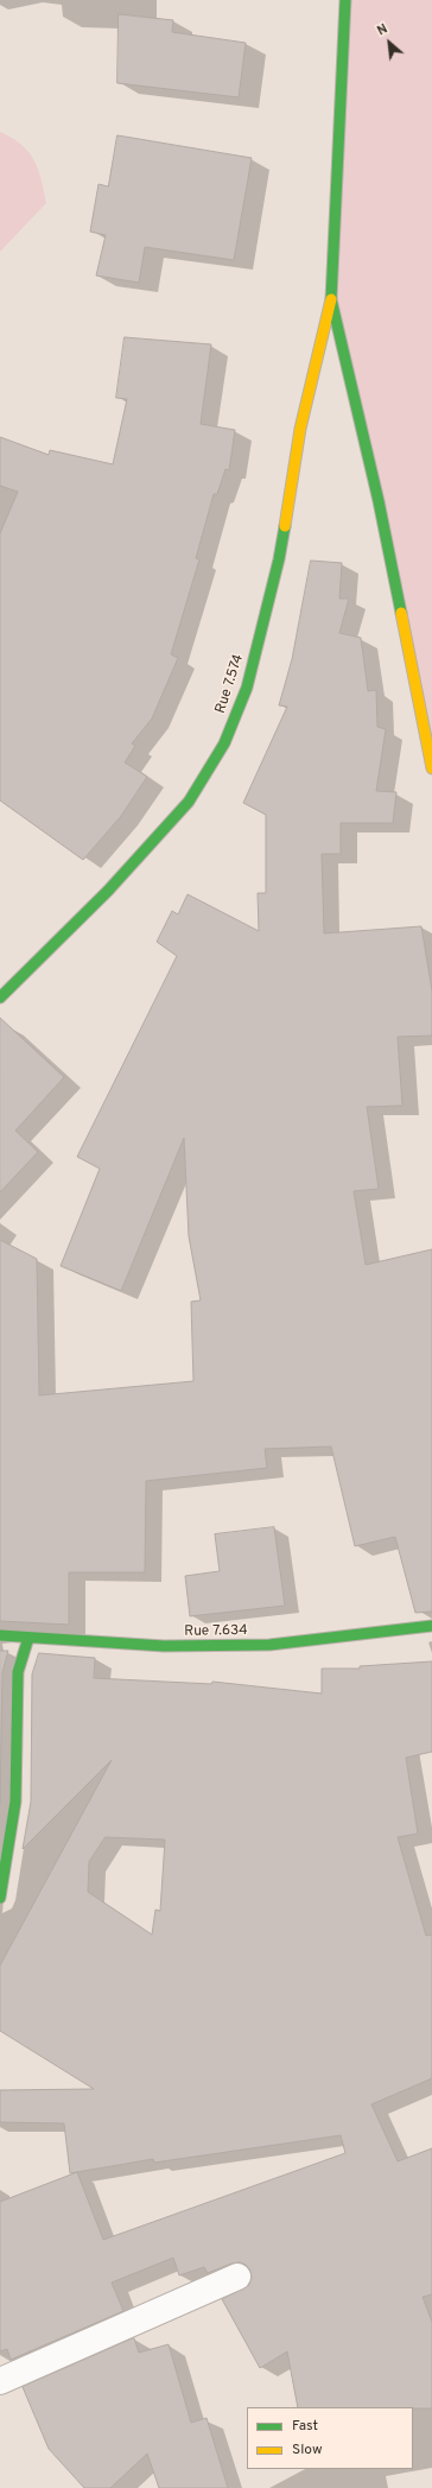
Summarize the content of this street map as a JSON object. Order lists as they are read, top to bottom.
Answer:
{
  "streets": {
    "street": ["Rue 7.574", "Rue 7.634"]
  },
  "legend": ["Fast", "Slow"],
  "north": "top left"
}
